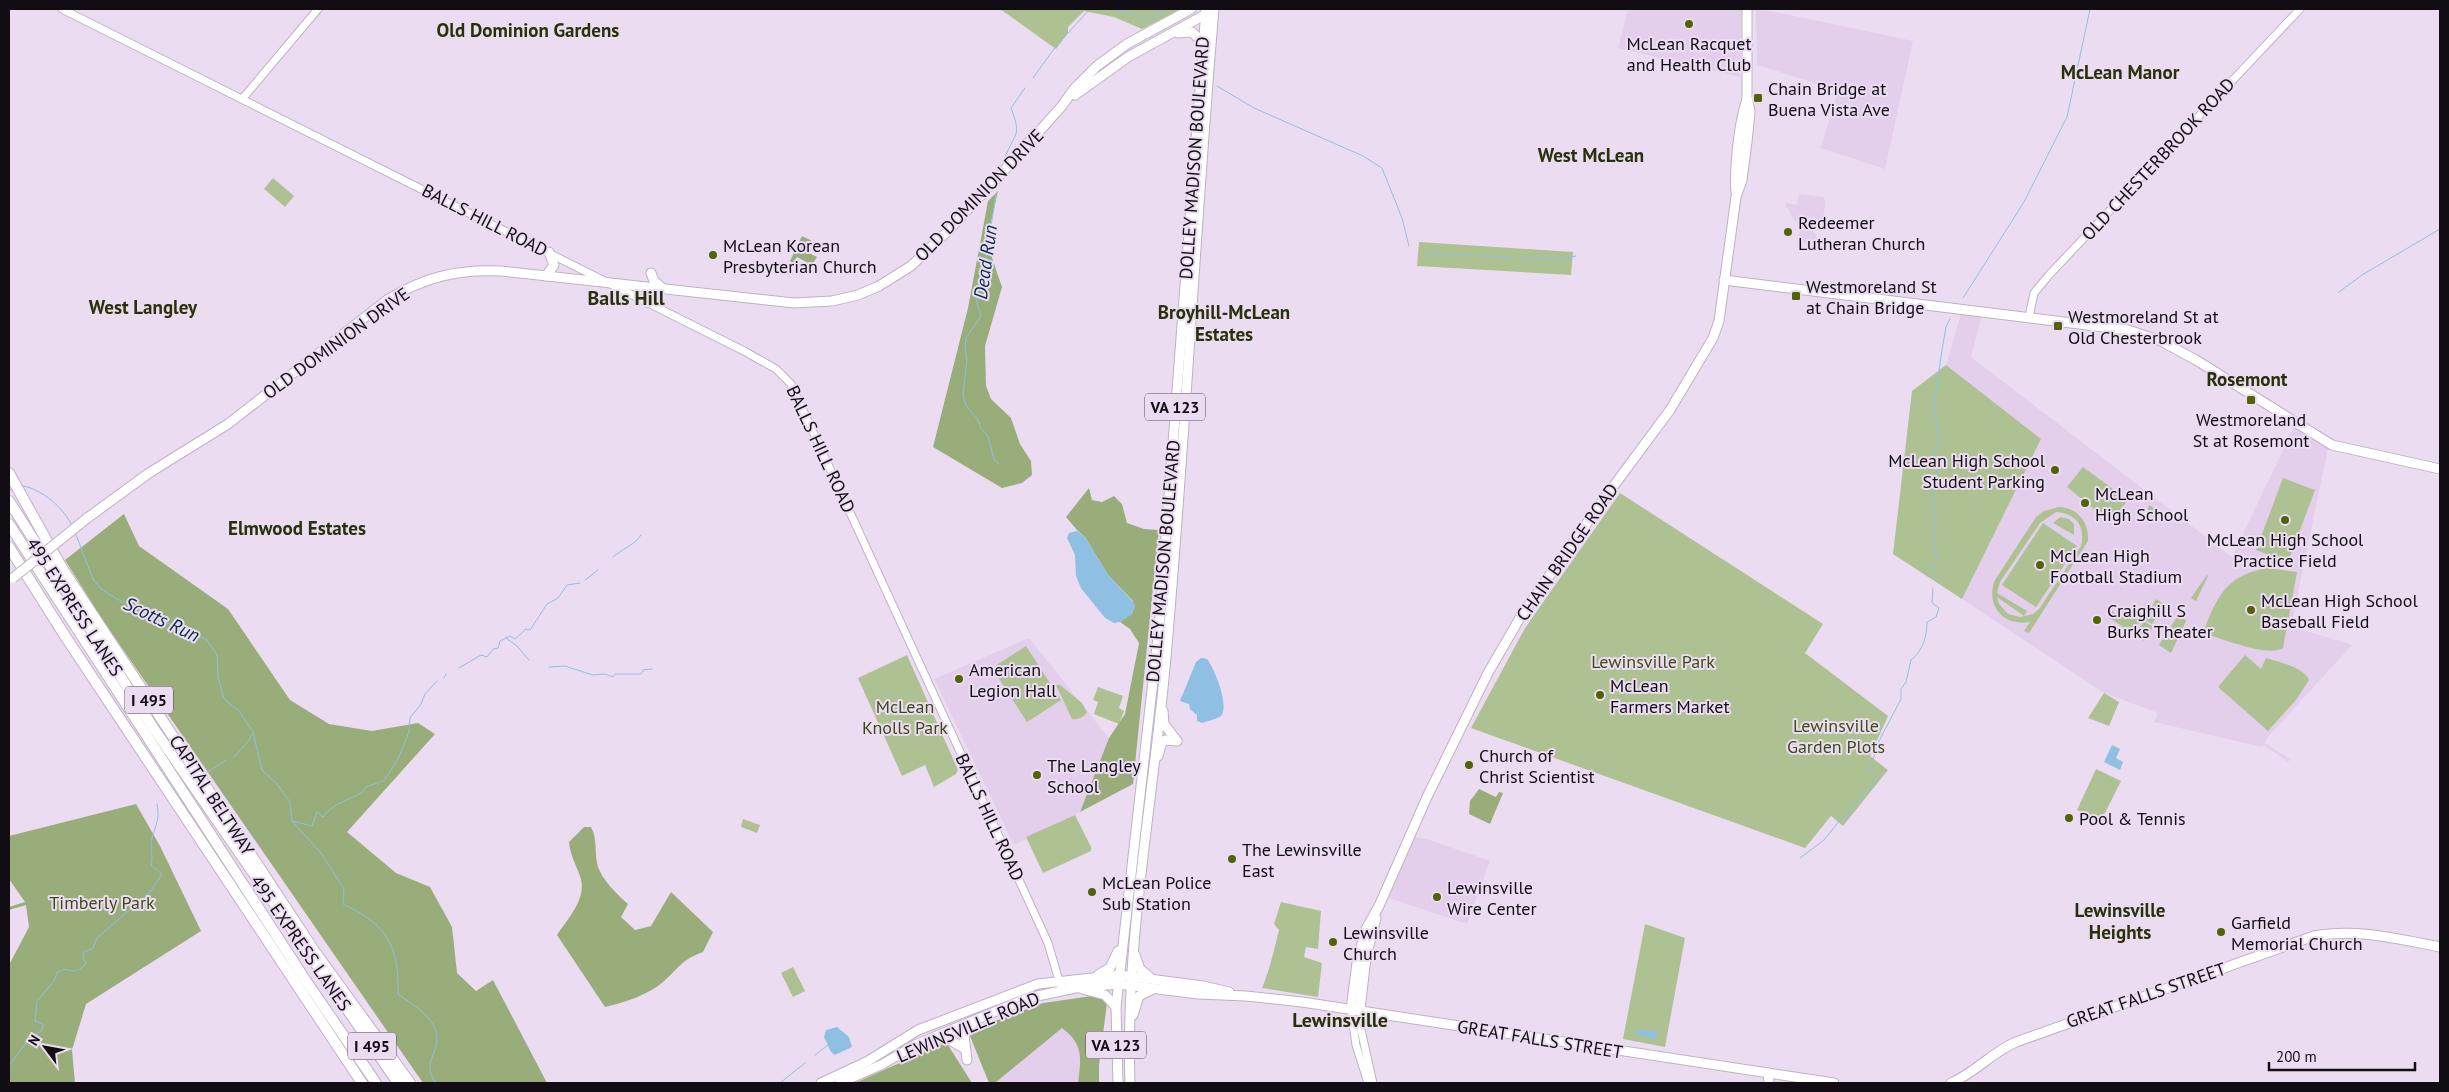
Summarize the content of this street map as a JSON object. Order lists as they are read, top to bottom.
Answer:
{
  "streets": {
    "highway": ["495 EXPRESS LANES", "I 495", "CAPITAL BELTWAY"],
    "main road": [
      "DOLLEY MADISON BOULEVARD",
      "OLD DOMINION DRIVE",
      "VA 123",
      "CHAIN BRIDGE ROAD",
      "GREAT FALLS STREET",
      "LEWINSVILLE ROAD"
    ],
    "street": ["OLD CHESTERBROOK ROAD", "BALLS HILL ROAD"]
  },
  "crossings": [
    ["DOLLEY MADISON BOULEVARD", "OLD DOMINION DRIVE"],
    ["DOLLEY MADISON BOULEVARD", "GREAT FALLS STREET"],
    ["DOLLEY MADISON BOULEVARD", "LEWINSVILLE ROAD"],
    ["OLD DOMINION DRIVE", "BALLS HILL ROAD"],
    ["BALLS HILL ROAD", "LEWINSVILLE ROAD"],
    ["CHAIN BRIDGE ROAD", "GREAT FALLS STREET"],
    ["GREAT FALLS STREET", "LEWINSVILLE ROAD"]
  ],
  "districts": [
    "Old Dominion Gardens",
    "McLean Manor",
    "West McLean",
    "Balls Hill",
    "West Langley",
    "Broyhill-McLean Estates",
    "Rosemont",
    "Elmwood Estates",
    "Lewinsville Heights",
    "Lewinsville"
  ],
  "water": ["Dead Run", "Scotts Run"],
  "parks": [
    "Lewinsville Park",
    "McLean Knolls Park",
    "Lewinsville Garden Plots",
    "Timberly Park"
  ],
  "places": {
    "other": [
      "McLean Racquet and Health Club",
      "Redeemer Lutheran Church",
      "McLean Korean Presbyterian Church",
      "McLean High School Student Parking",
      "McLean High School",
      "McLean High School Practice Field",
      "McLean High Football Stadium",
      "McLean High School Baseball Field",
      "Craighill S Burks Theater",
      "American Legion Hall",
      "McLean Farmers Market",
      "Church of Christ Scientist",
      "The Langley School",
      "Pool & Tennis",
      "The Lewinsville East",
      "McLean Police Sub Station",
      "Lewinsville Wire Center",
      "Garfield Memorial Church",
      "Lewinsville Church"
    ],
    "transit": [
      "Chain Bridge at Buena Vista Ave",
      "Westmoreland St at Chain Bridge",
      "Westmoreland St at Old Chesterbrook",
      "Westmoreland St at Rosemont"
    ]
  },
  "scale_bar": "200 m",
  "north": "top left"
}
